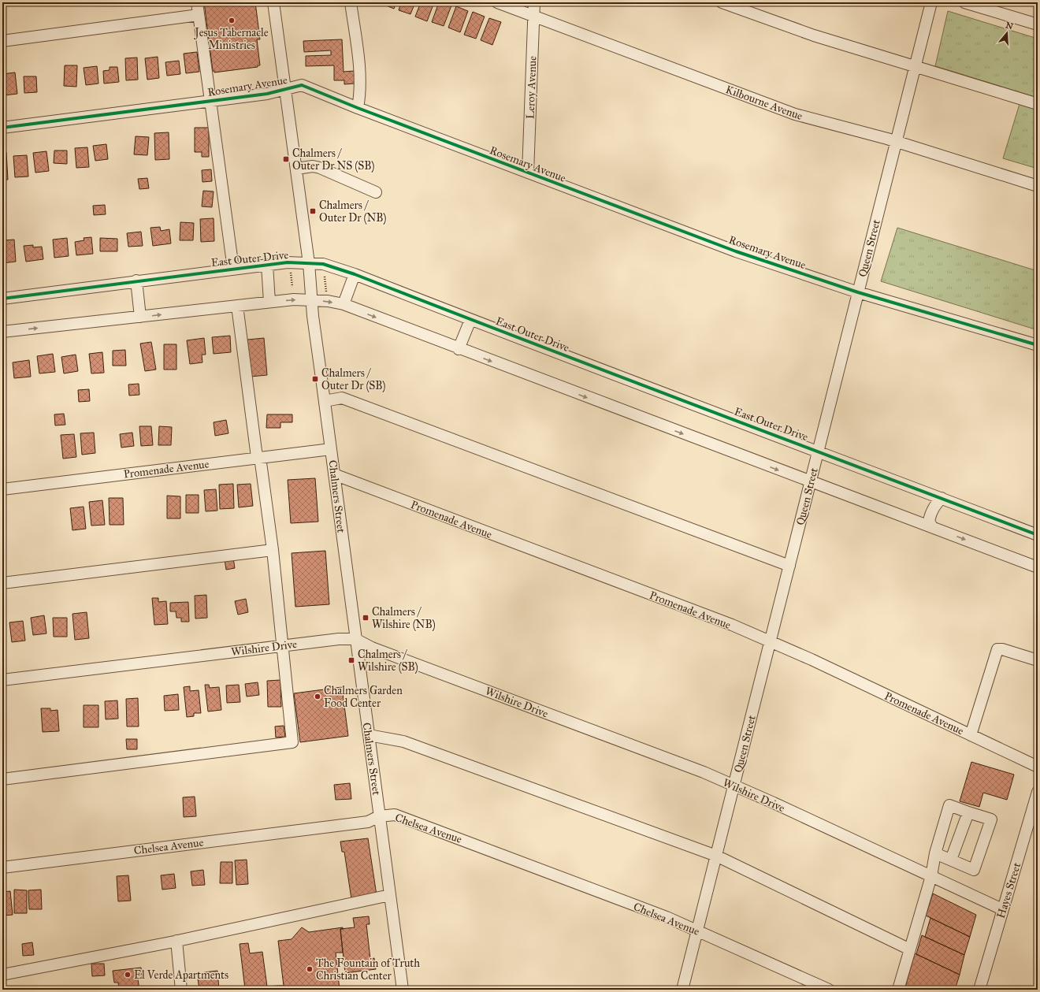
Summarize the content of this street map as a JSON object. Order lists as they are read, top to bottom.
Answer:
{
  "streets": {
    "street": [
      "Rosemary Avenue",
      "Leroy Avenue",
      "Kilbourne Avenue",
      "Queen Street",
      "East Outer Drive",
      "Promenade Avenue",
      "Chalmers Street",
      "Wilshire Drive",
      "Chelsea Avenue",
      "Hayes Street"
    ]
  },
  "crossings": [
    ["Rosemary Avenue", "Leroy Avenue"],
    ["Rosemary Avenue", "Queen Street"],
    ["Rosemary Avenue", "Chalmers Street"],
    ["Leroy Avenue", "Kilbourne Avenue"],
    ["Kilbourne Avenue", "Queen Street"],
    ["Queen Street", "East Outer Drive"],
    ["Queen Street", "Promenade Avenue"],
    ["Queen Street", "Wilshire Drive"],
    ["Queen Street", "Chelsea Avenue"],
    ["East Outer Drive", "Chalmers Street"],
    ["Promenade Avenue", "Chalmers Street"],
    ["Chalmers Street", "Wilshire Drive"],
    ["Chalmers Street", "Chelsea Avenue"],
    ["Wilshire Drive", "Hayes Street"]
  ],
  "places": {
    "other": [
      "Jesus Tabernacle Ministries",
      "Chalmers Garden Food Center",
      "The Fountain of Truth Christian Center",
      "El Verde Apartments"
    ],
    "transit": [
      "Chalmers / Outer Dr NS (SB)",
      "Chalmers / Outer Dr (NB)",
      "Chalmers / Outer Dr (SB)",
      "Chalmers / Wilshire (NB)",
      "Chalmers / Wilshire (SB)"
    ]
  },
  "north": "top"
}
